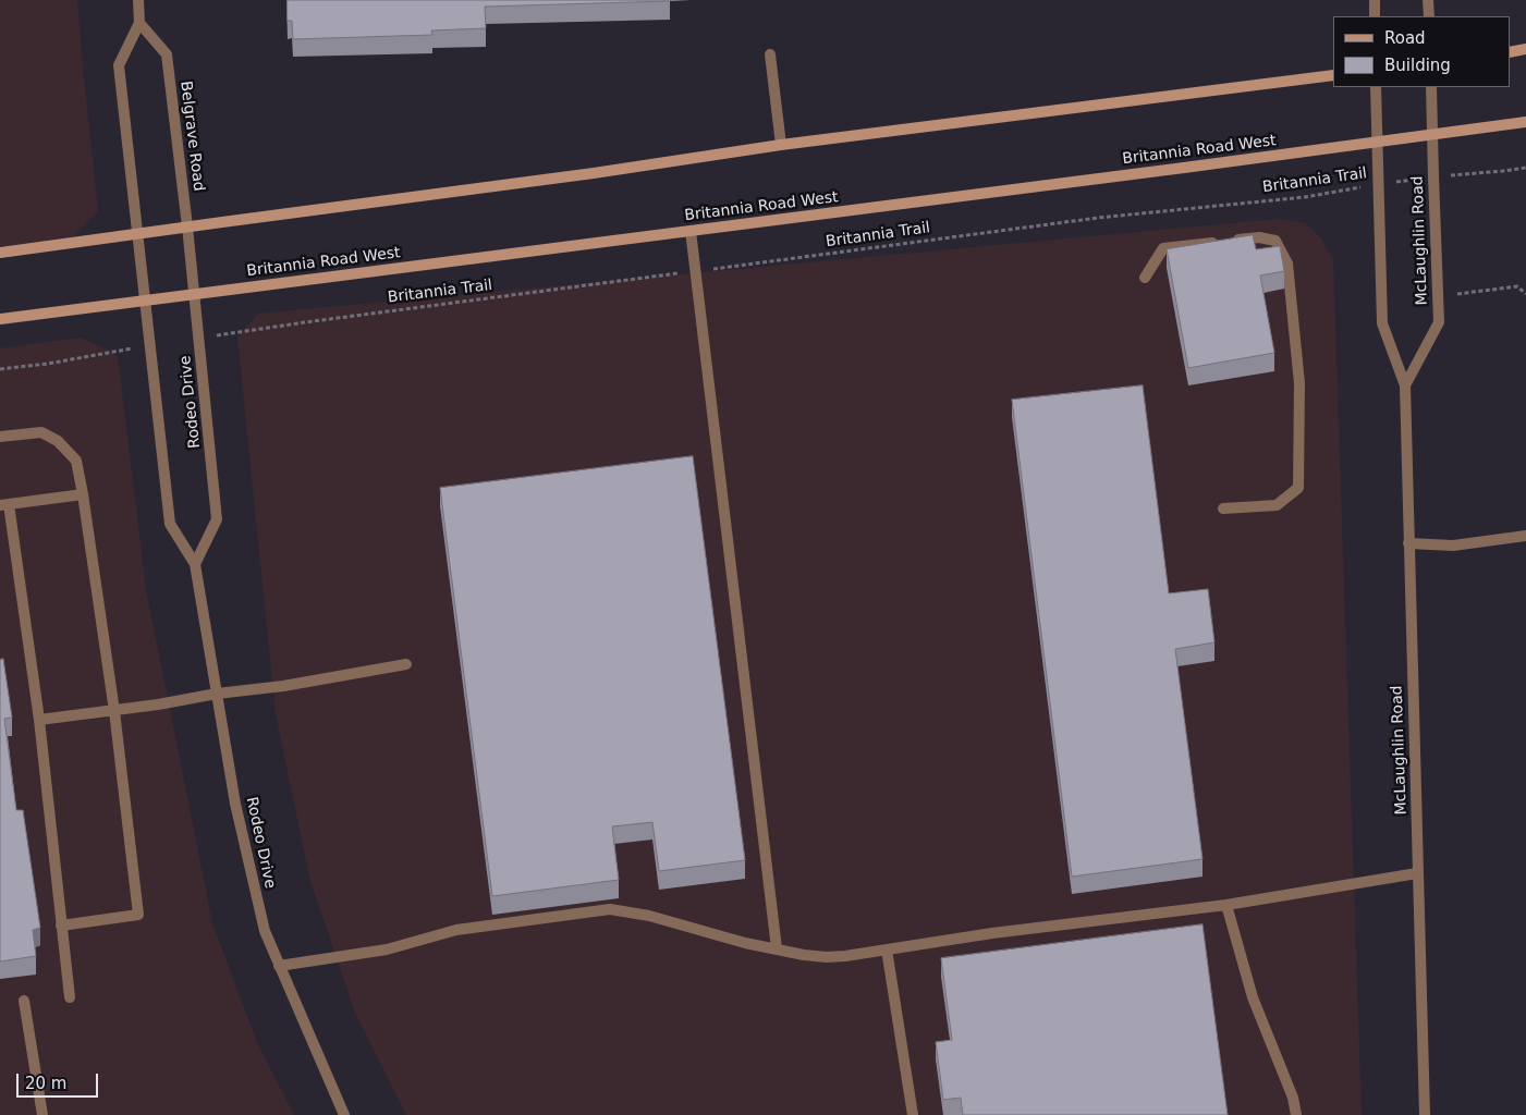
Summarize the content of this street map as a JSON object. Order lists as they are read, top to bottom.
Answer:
{
  "streets": {
    "main road": ["Britannia Road West"],
    "street": ["Belgrave Road", "McLaughlin Road", "Rodeo Drive"],
    "path": ["Britannia Trail"]
  },
  "crossings": [
    ["Belgrave Road", "Rodeo Drive"],
    ["Britannia Road West", "McLaughlin Road"],
    ["Britannia Road West", "Rodeo Drive"],
    ["Britannia Trail", "McLaughlin Road"]
  ],
  "legend": ["Road", "Building"],
  "scale_bar": "20 m"
}
